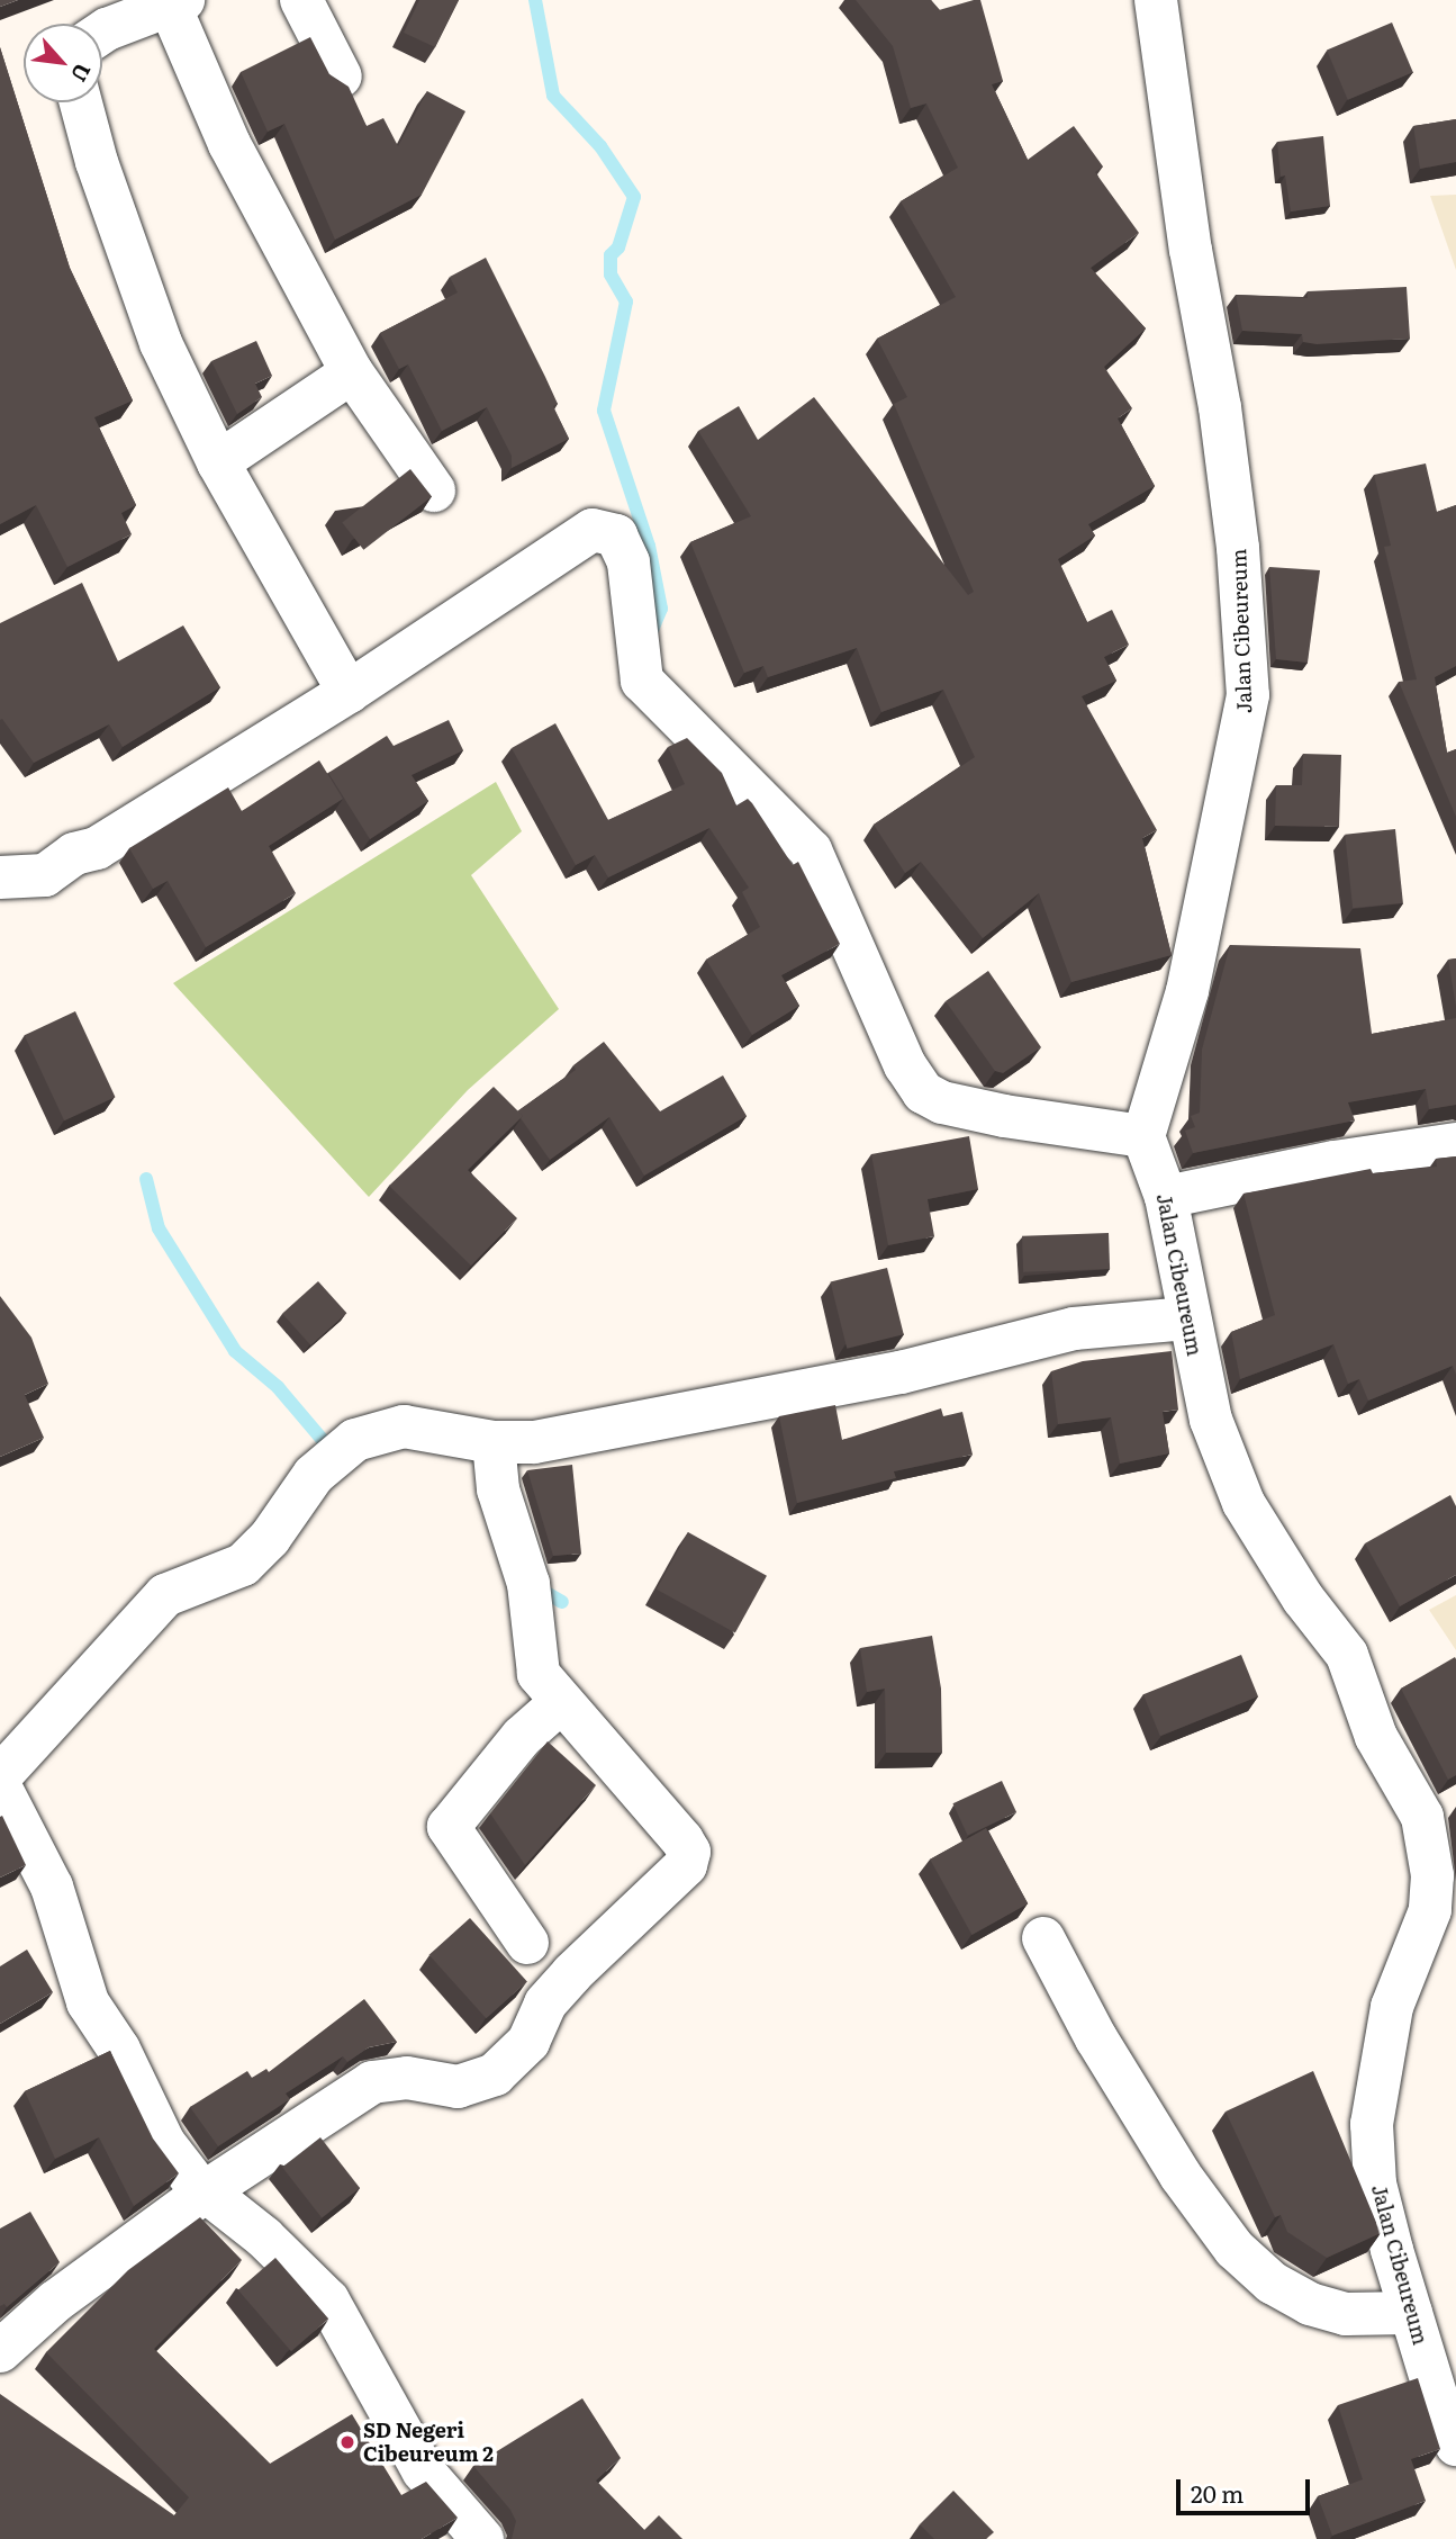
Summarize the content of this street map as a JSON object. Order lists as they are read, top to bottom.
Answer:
{
  "streets": {
    "street": ["Jalan Cibeureum"]
  },
  "places": ["SD Negeri Cibeureum 2"],
  "scale_bar": "20 m",
  "north": "bottom right"
}
